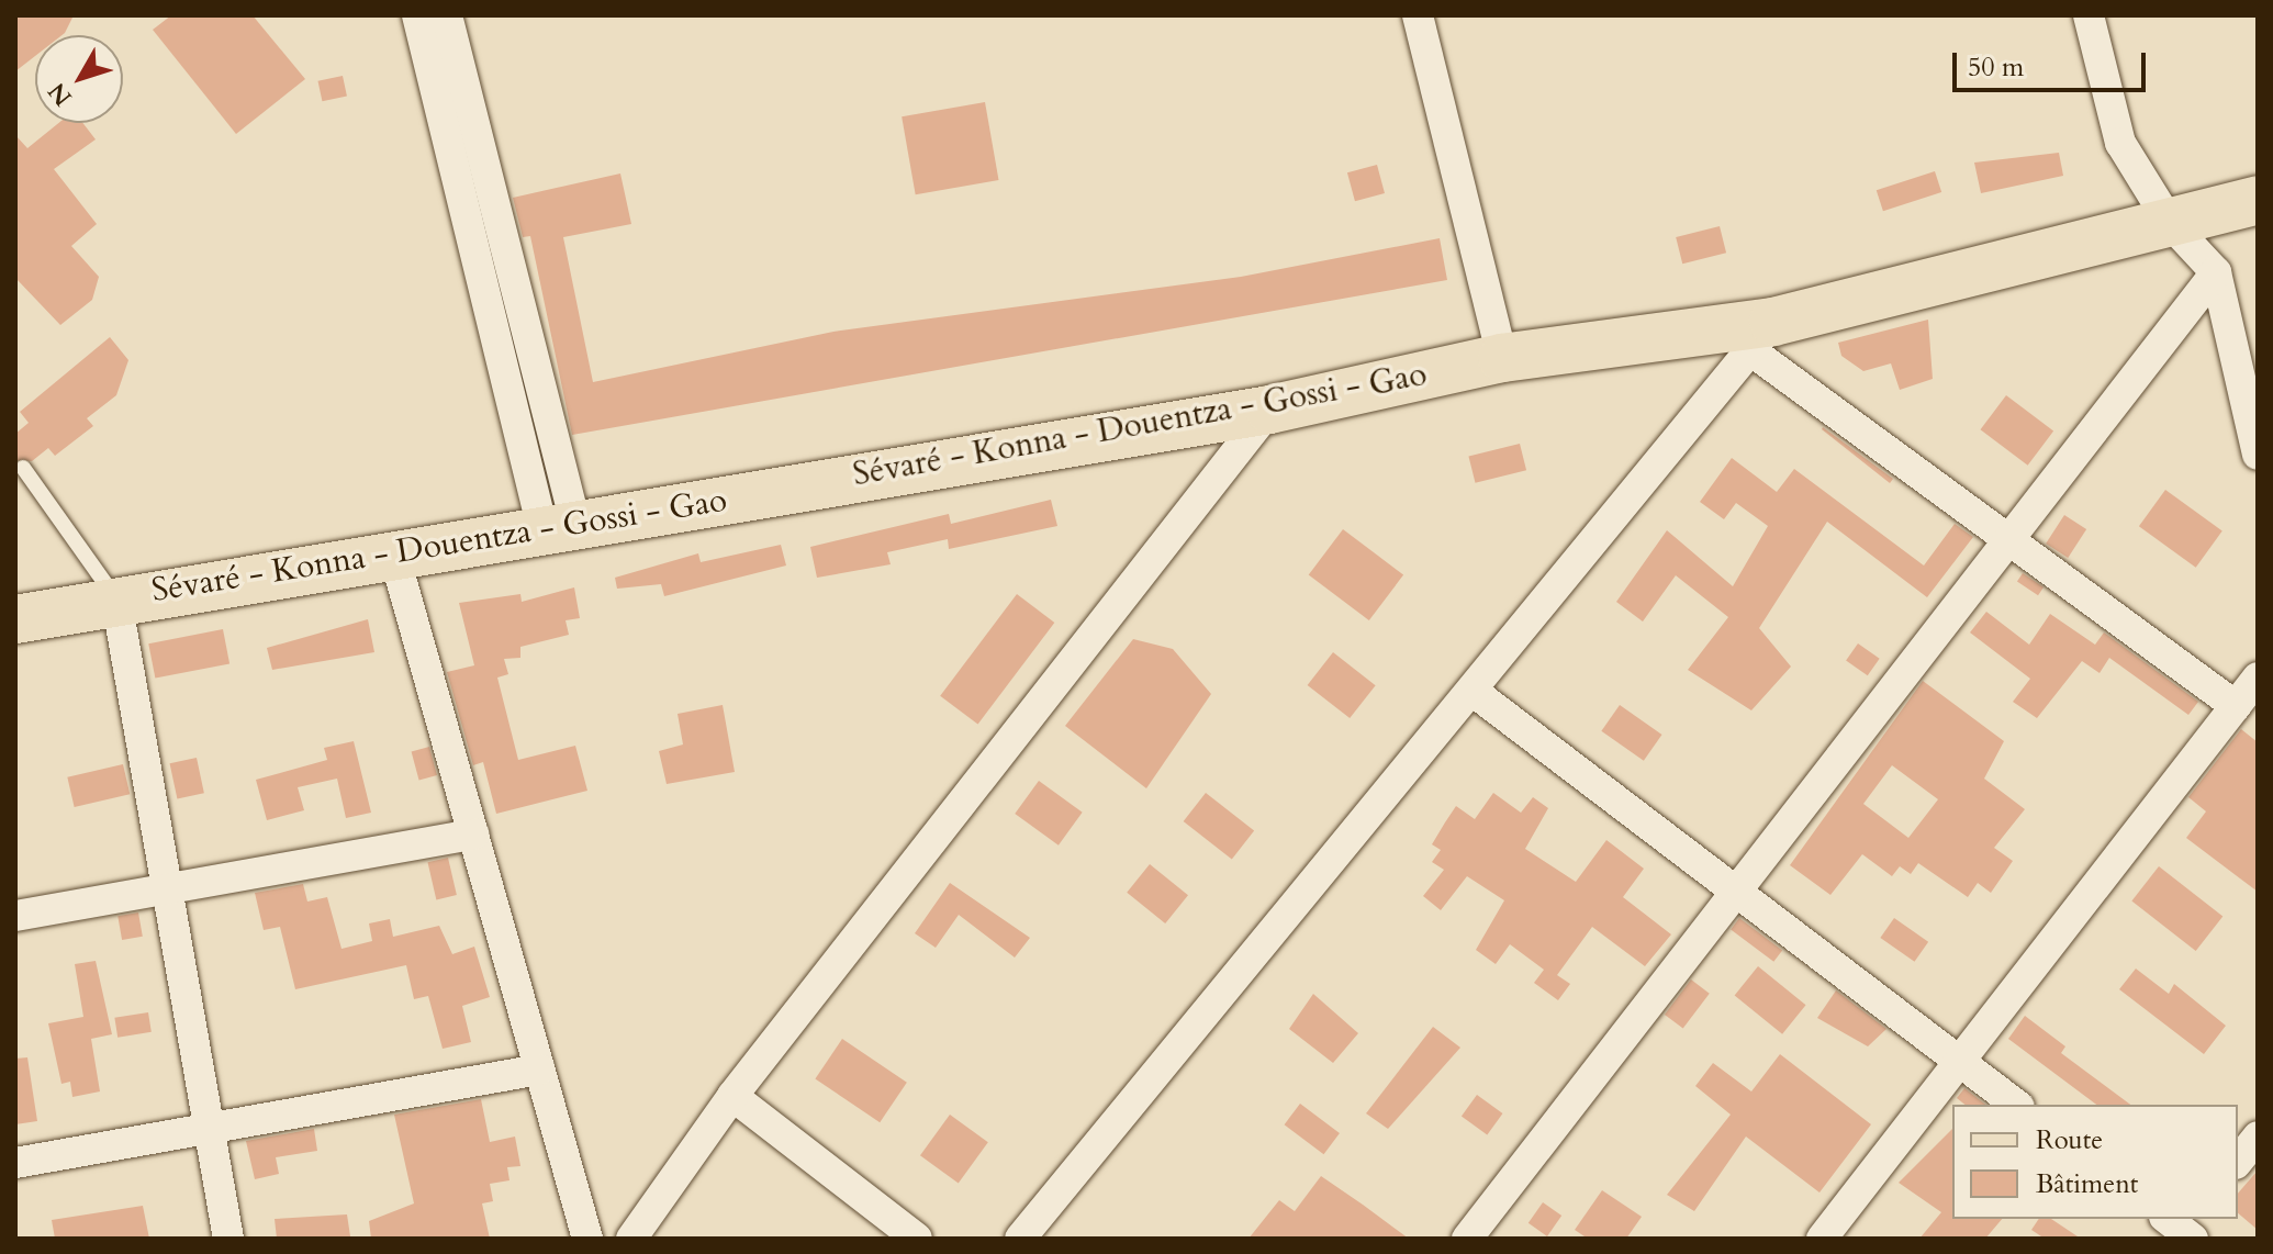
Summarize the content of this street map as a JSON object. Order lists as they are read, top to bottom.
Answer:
{
  "streets": {
    "main road": ["Sévaré - Konna - Douentza - Gossi - Gao"]
  },
  "legend": ["Route", "Bâtiment"],
  "scale_bar": "50 m",
  "north": "bottom left"
}
